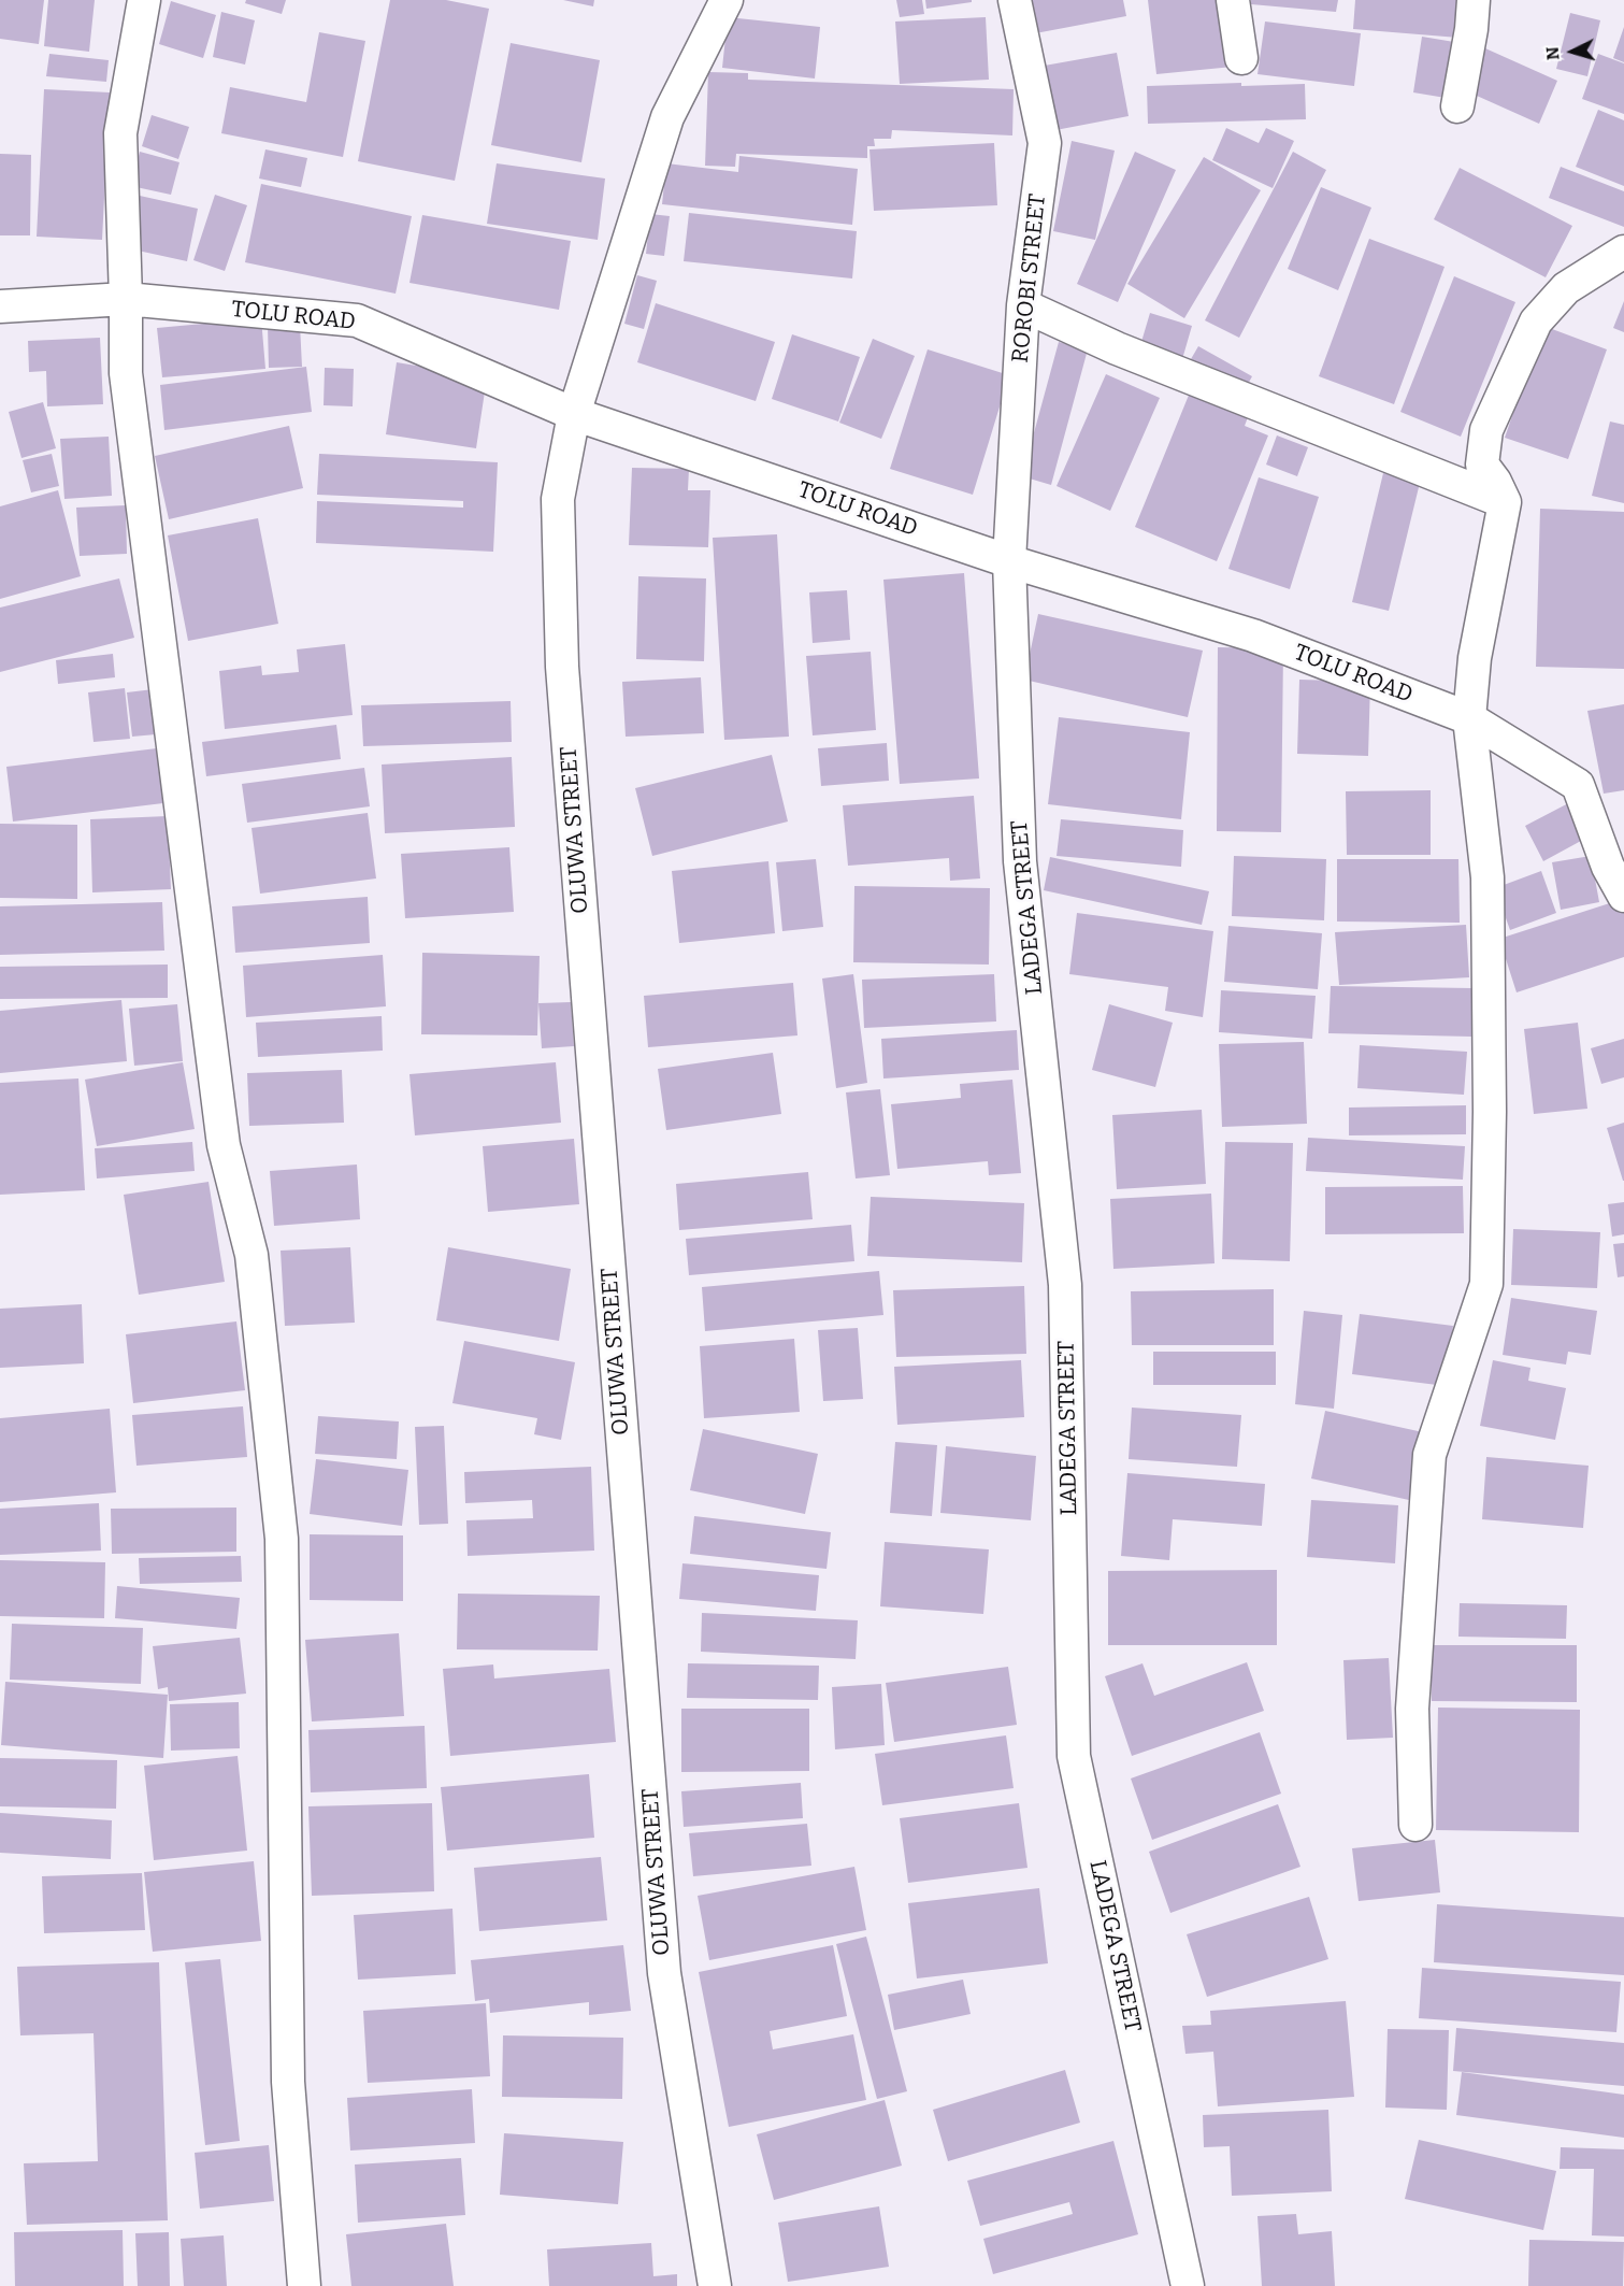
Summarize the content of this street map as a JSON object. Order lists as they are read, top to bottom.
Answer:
{
  "streets": {
    "street": [
      "ROROBI STREET",
      "TOLU ROAD",
      "OLUWA STREET",
      "LADEGA STREET"
    ]
  },
  "crossings": [
    ["ROROBI STREET", "TOLU ROAD"],
    ["ROROBI STREET", "LADEGA STREET"],
    ["TOLU ROAD", "OLUWA STREET"],
    ["TOLU ROAD", "LADEGA STREET"]
  ],
  "north": "left"
}
